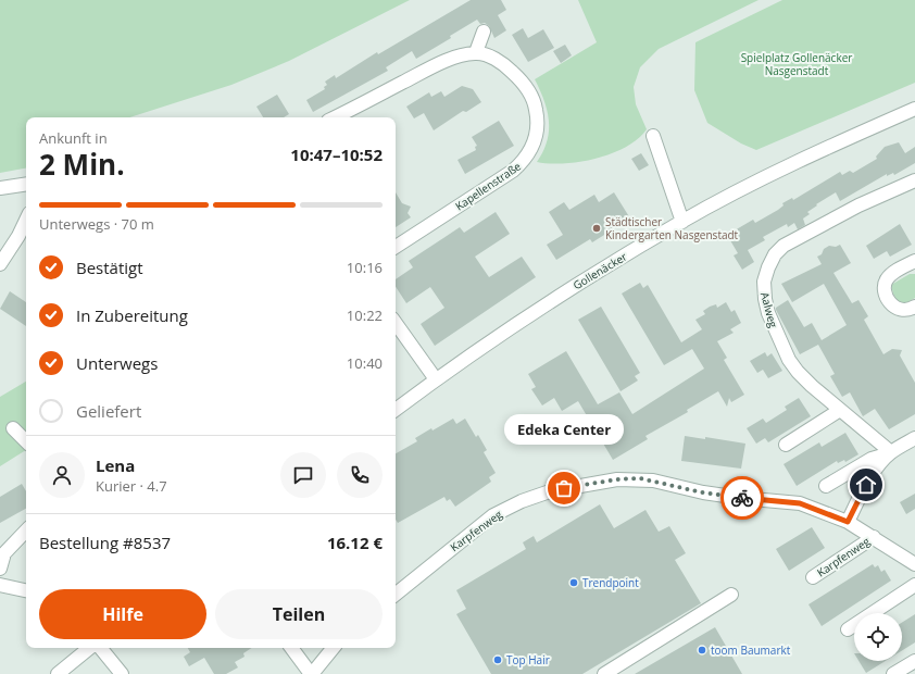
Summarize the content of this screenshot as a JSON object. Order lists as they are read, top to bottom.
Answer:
{
  "streets": {
    "street": [
      "Kapellenstraße",
      "Gollenäcker",
      "Aalweg",
      "Karpfenweg"
    ]
  },
  "parks": ["Spielplatz Gollenäcker Nasgenstadt"],
  "places": [
    "Städtischer Kindergarten Nasgenstadt",
    "Edeka Center",
    "Trendpoint",
    "toom Baumarkt",
    "Top Hair"
  ],
  "page": {
    "heading": ["2 Min.", "Ankunft in", "10:47–10:52"],
    "panel": [
      "Lena",
      "Kurier · 4.7",
      "Bestellung #8537",
      "16.12 €"
    ],
    "bar": "Unterwegs · 70 m",
    "list": [
      ["Bestätigt", "10:16"],
      ["In Zubereitung", "10:22"],
      ["Unterwegs", "10:40"],
      "Geliefert"
    ],
    "bubble": "Edeka Center",
    "buttons": ["Hilfe", "Teilen"]
  }
}
